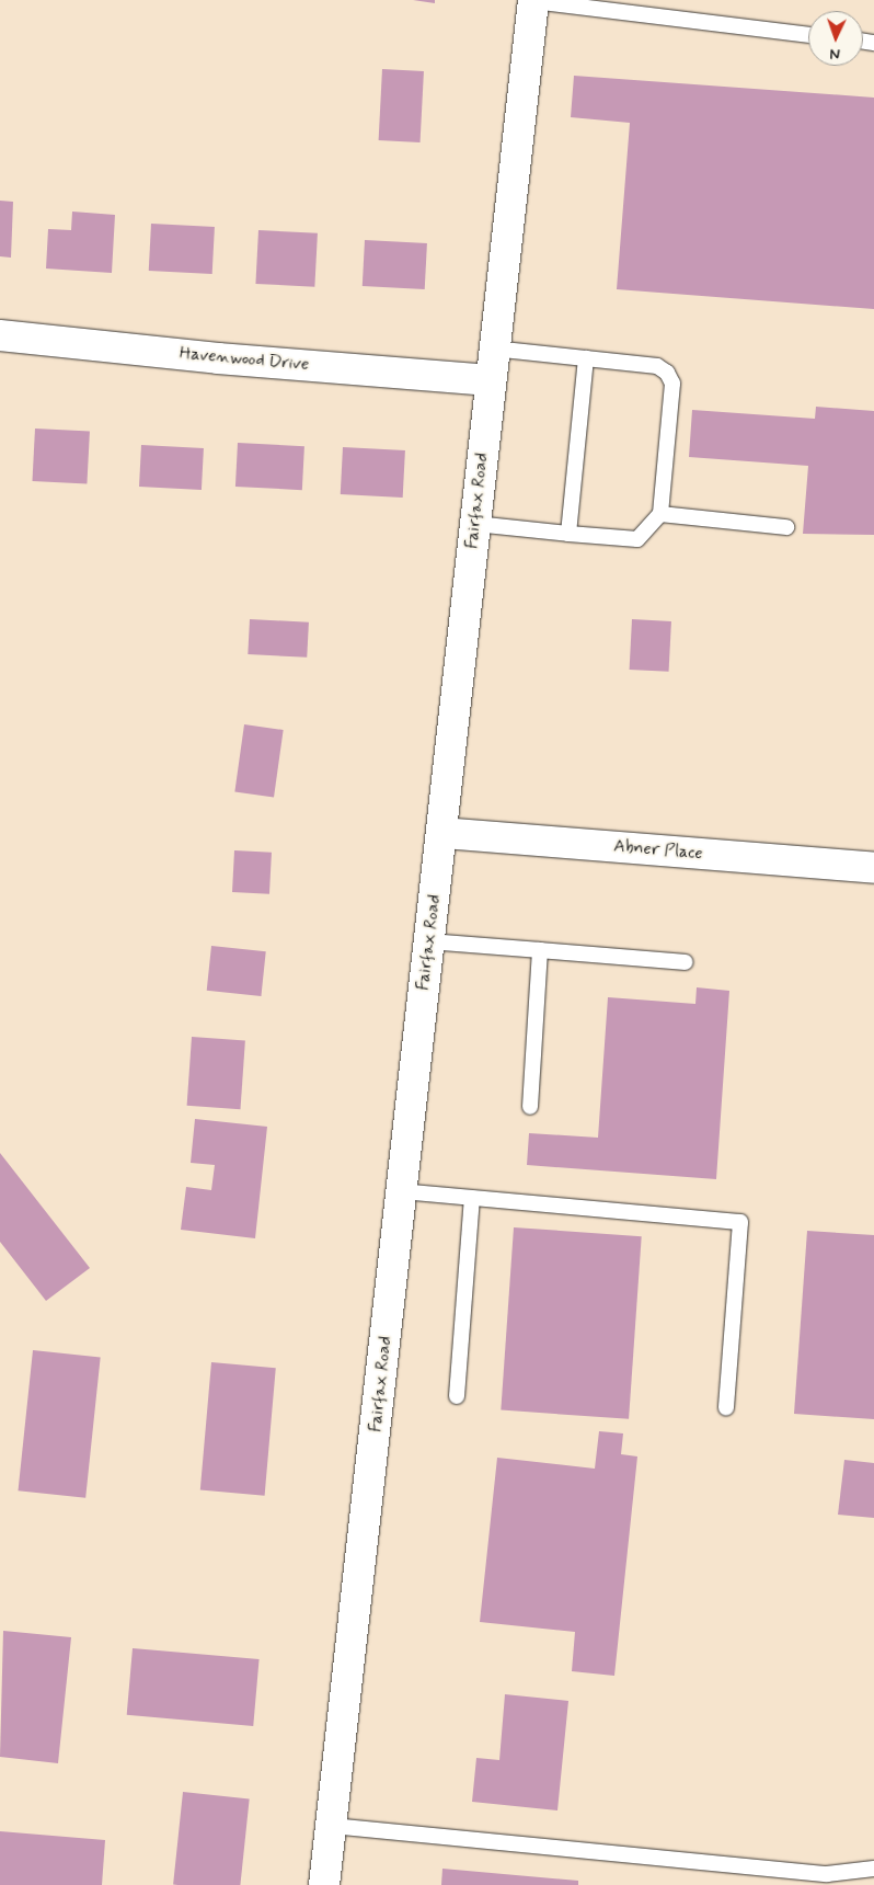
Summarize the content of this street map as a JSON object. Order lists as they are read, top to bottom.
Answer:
{
  "streets": {
    "street": ["Havenwood Drive", "Fairfax Road", "Abner Place"]
  },
  "crossings": [
    ["Havenwood Drive", "Fairfax Road"],
    ["Fairfax Road", "Abner Place"]
  ],
  "north": "bottom"
}
